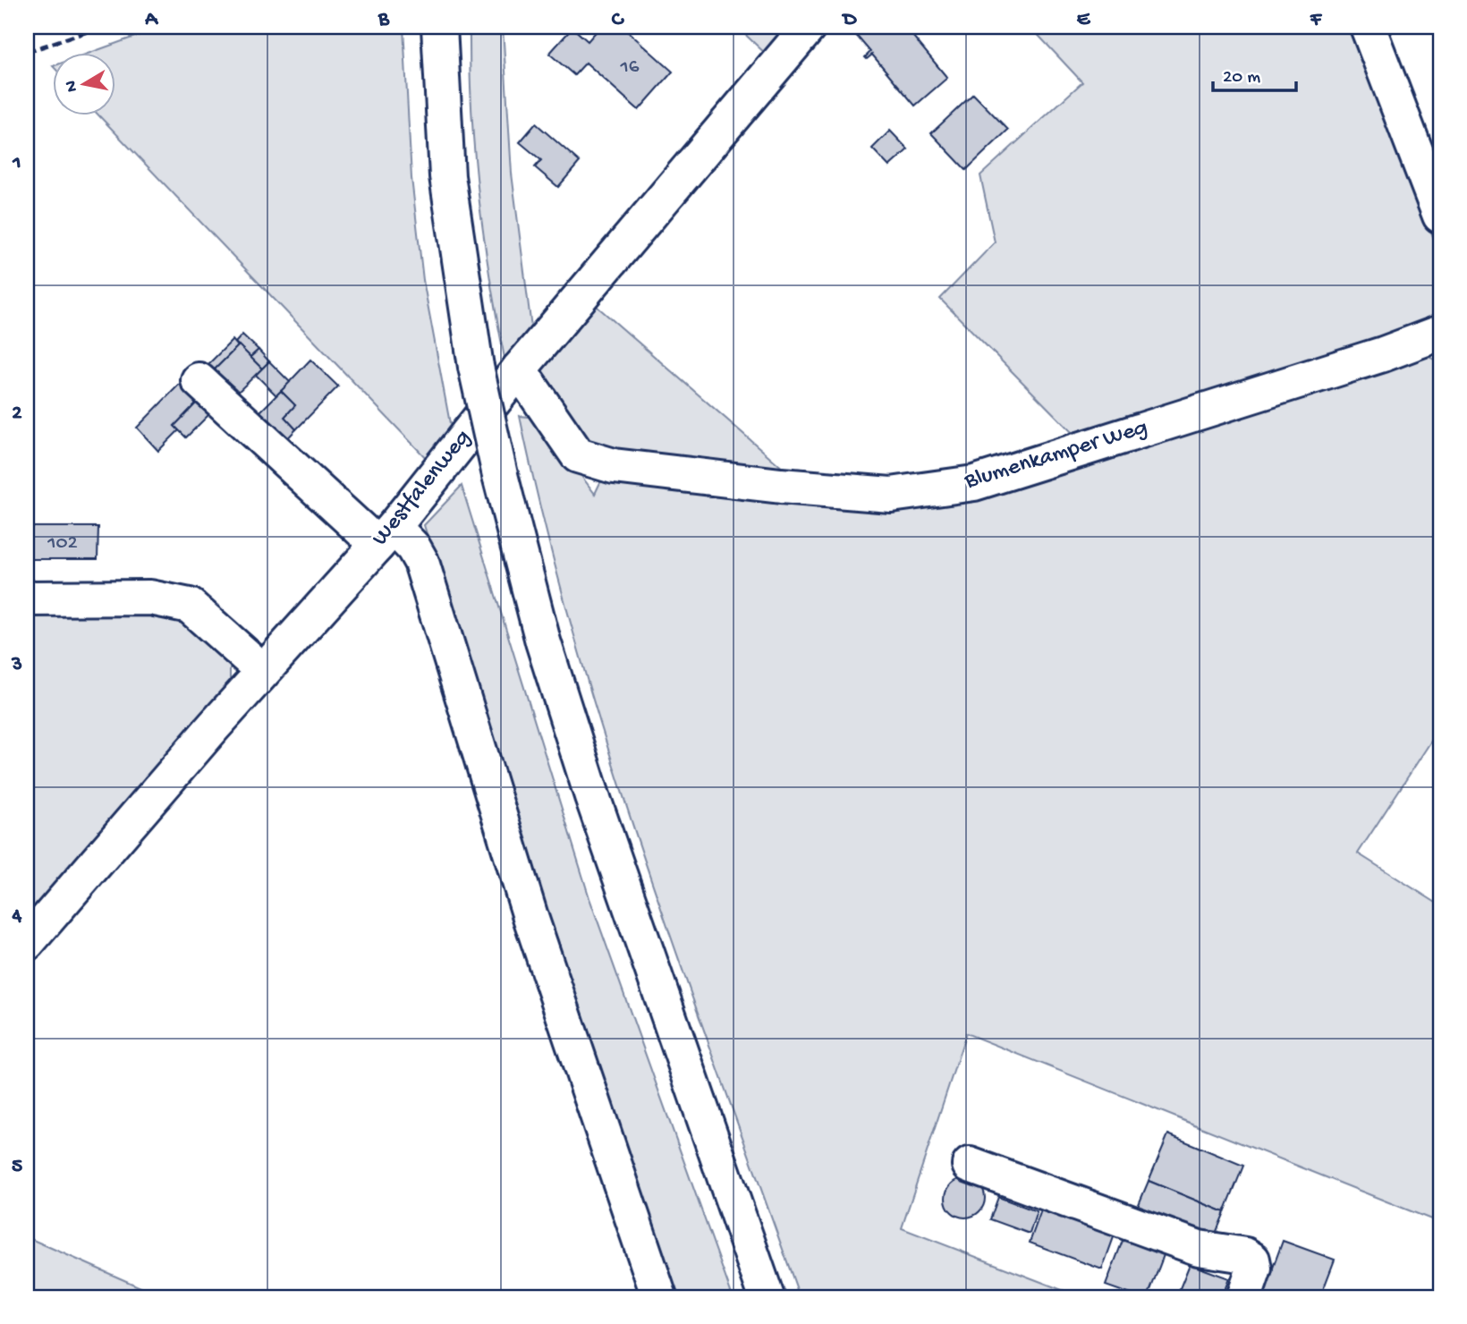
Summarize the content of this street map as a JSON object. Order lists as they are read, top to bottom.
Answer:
{
  "streets": {
    "street": ["Blumenkamper Weg", "Westfalenweg"]
  },
  "crossings": [
    ["Blumenkamper Weg", "Westfalenweg"]
  ],
  "house_numbers": ["16", "102"],
  "scale_bar": "20 m",
  "north": "left",
  "grid": {
    "columns": [
      "A",
      "B",
      "C",
      "D",
      "E",
      "F"
    ],
    "rows": [
      "1",
      "2",
      "3",
      "4",
      "5"
    ]
  }
}
